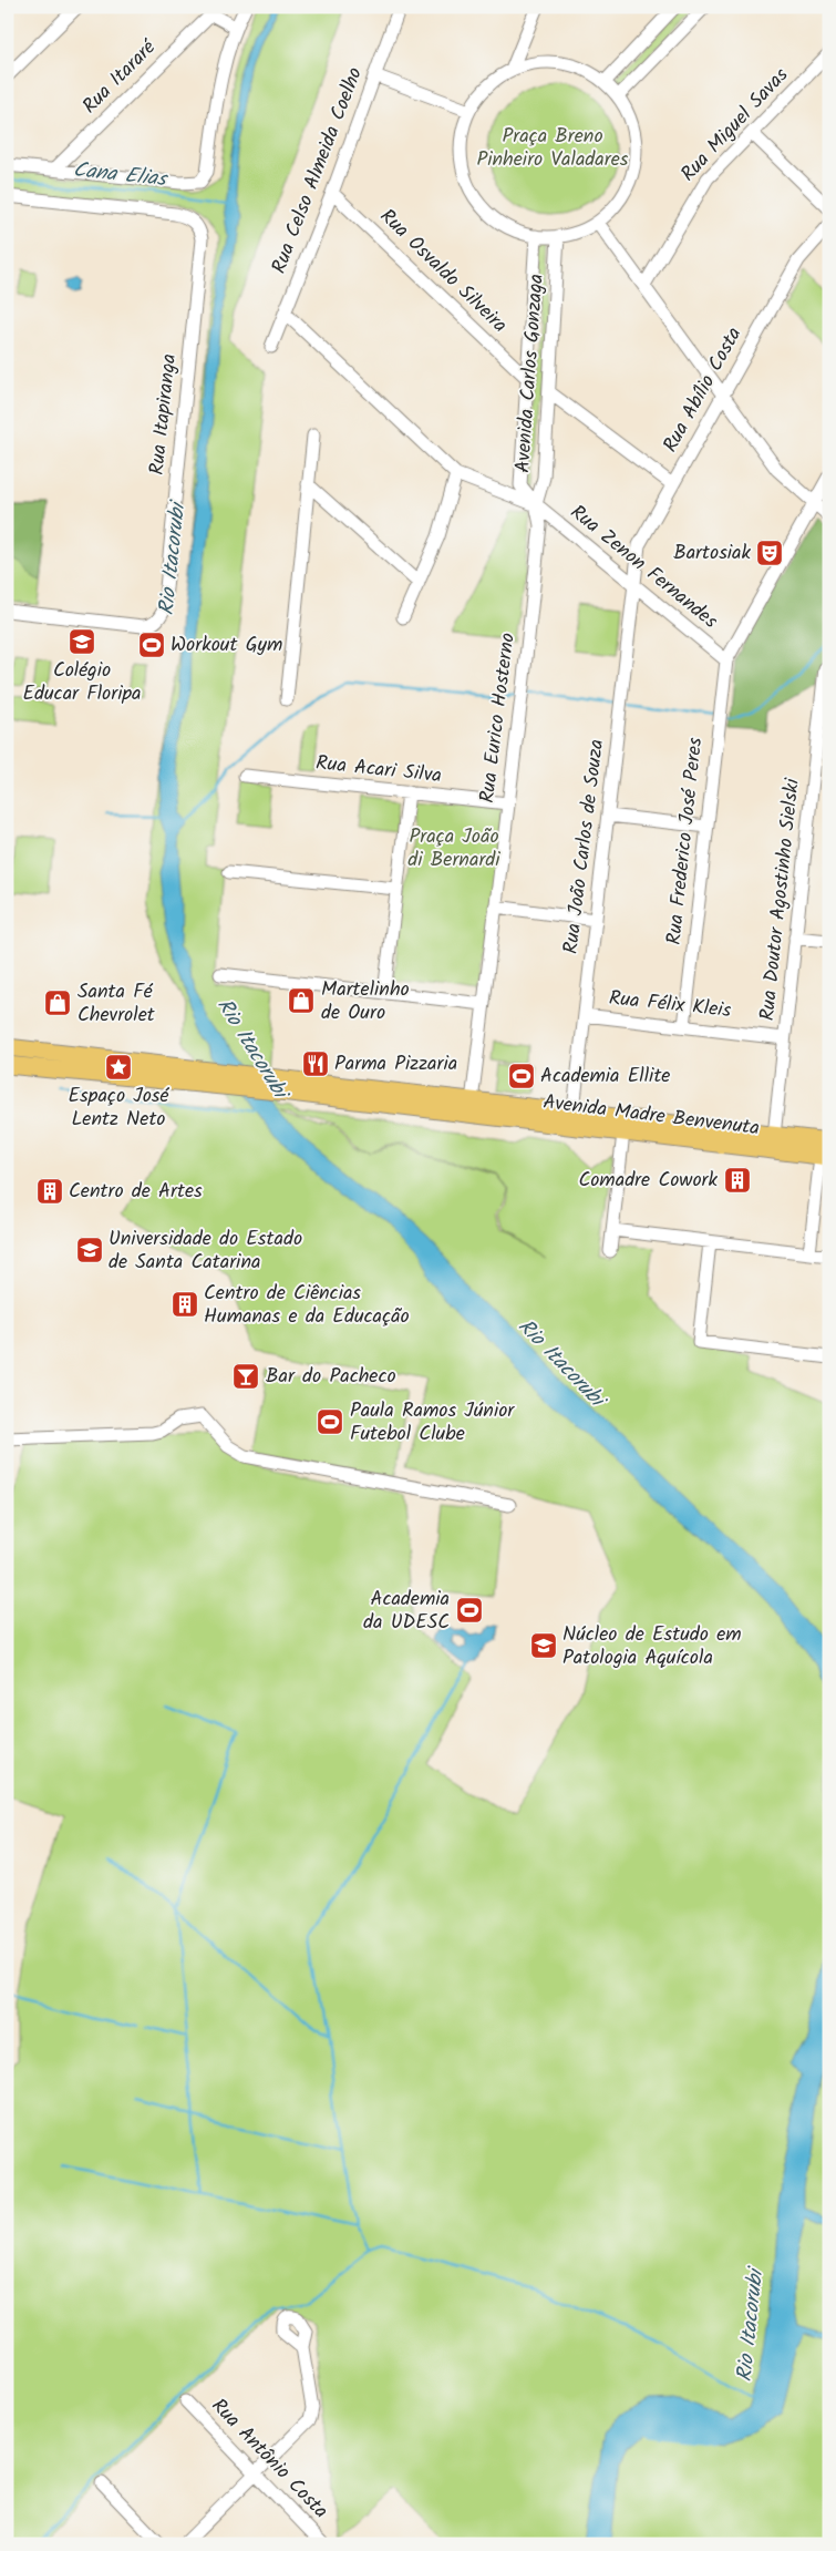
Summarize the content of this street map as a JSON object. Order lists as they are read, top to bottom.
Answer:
{
  "streets": {
    "main road": ["Avenida Madre Benvenuta"],
    "street": [
      "Rua Itararé",
      "Rua Miguel Savas",
      "Rua Celso Almeida Coelho",
      "Rua Osvaldo Silveira",
      "Avenida Carlos Gonzaga",
      "Rua Abílio Costa",
      "Rua Itapiranga",
      "Rua Zenon Fernandes",
      "Rua Eurico Hosterno",
      "Rua Acari Silva",
      "Rua Frederico José Peres",
      "Rua João Carlos de Souza",
      "Rua Doutor Agostinho Sielski",
      "Rua Félix Kleis",
      "Rua Antônio Costa"
    ]
  },
  "crossings": [
    ["Rua Celso Almeida Coelho", "Rua Osvaldo Silveira"],
    ["Rua Osvaldo Silveira", "Avenida Carlos Gonzaga"],
    ["Avenida Carlos Gonzaga", "Rua Zenon Fernandes"],
    ["Avenida Carlos Gonzaga", "Rua Eurico Hosterno"],
    ["Rua Abílio Costa", "Rua Zenon Fernandes"],
    ["Rua Abílio Costa", "Rua João Carlos de Souza"],
    ["Rua Zenon Fernandes", "Rua Eurico Hosterno"],
    ["Rua Zenon Fernandes", "Rua Frederico José Peres"],
    ["Rua Zenon Fernandes", "Rua João Carlos de Souza"],
    ["Rua Eurico Hosterno", "Rua Acari Silva"],
    ["Rua Eurico Hosterno", "Avenida Madre Benvenuta"],
    ["Rua Frederico José Peres", "Rua Félix Kleis"],
    ["Rua João Carlos de Souza", "Rua Félix Kleis"],
    ["Rua João Carlos de Souza", "Avenida Madre Benvenuta"],
    ["Rua Doutor Agostinho Sielski", "Rua Félix Kleis"],
    ["Rua Doutor Agostinho Sielski", "Avenida Madre Benvenuta"]
  ],
  "water": ["Cana Elias", "Rio Itacorubi"],
  "parks": ["Praça Breno Pinheiro Valadares", "Praça João di Bernardi"],
  "places": {
    "theatre": ["Bartosiak"],
    "school or university": ["Colégio Educar Floripa", "Universidade do Estado de Santa Catarina", "Núcleo de Estudo em Patologia Aquícola"],
    "sports": [
      "Workout Gym",
      "Academia Ellite",
      "Paula Ramos Júnior Futebol Clube",
      "Academia da UDESC"
    ],
    "shop": ["Martelinho de Ouro", "Santa Fé Chevrolet"],
    "restaurant": ["Parma Pizzaria"],
    "place": ["Espaço José Lentz Neto"],
    "building": ["Comadre Cowork", "Centro de Artes", "Centro de Ciências Humanas e da Educação"],
    "bar": ["Bar do Pacheco"]
  }
}
